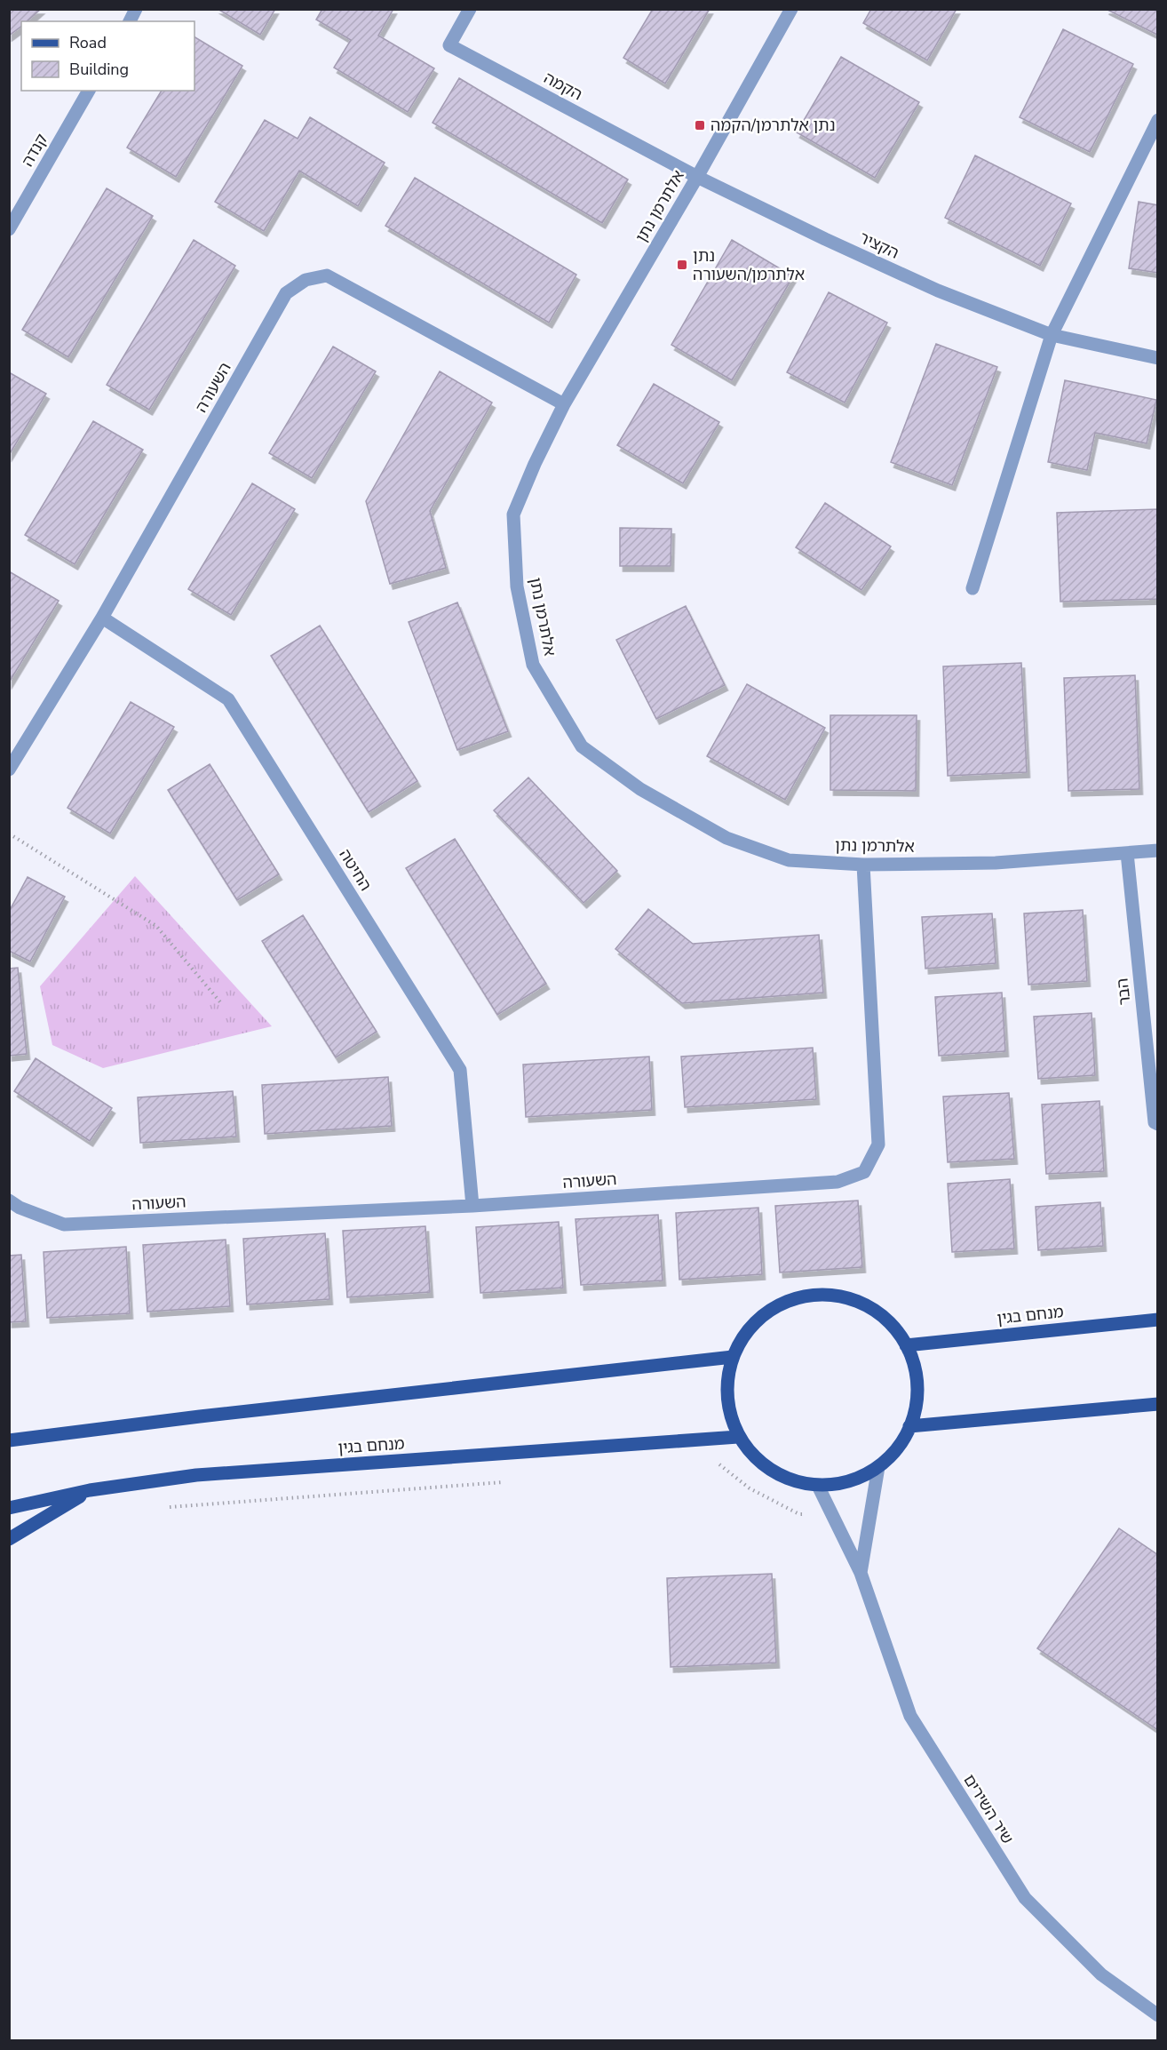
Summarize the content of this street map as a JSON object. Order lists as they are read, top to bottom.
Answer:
{
  "streets": {
    "main road": ["מנחם בגין"],
    "street": [
      "הקמה",
      "קנדה",
      "אלתרמן נתן",
      "הקציר",
      "השעורה",
      "החיטה",
      "הבר",
      "שיר השירים"
    ]
  },
  "crossings": [
    ["הקמה", "אלתרמן נתן"],
    ["הקמה", "הקציר"],
    ["אלתרמן נתן", "הקציר"],
    ["אלתרמן נתן", "השעורה"],
    ["אלתרמן נתן", "הבר"],
    ["השעורה", "החיטה"],
    ["מנחם בגין", "שיר השירים"]
  ],
  "places": {
    "transit": ["נתן אלתרמן/הקמה", "נתן אלתרמן/השעורה"]
  },
  "legend": ["Road", "Building"]
}
